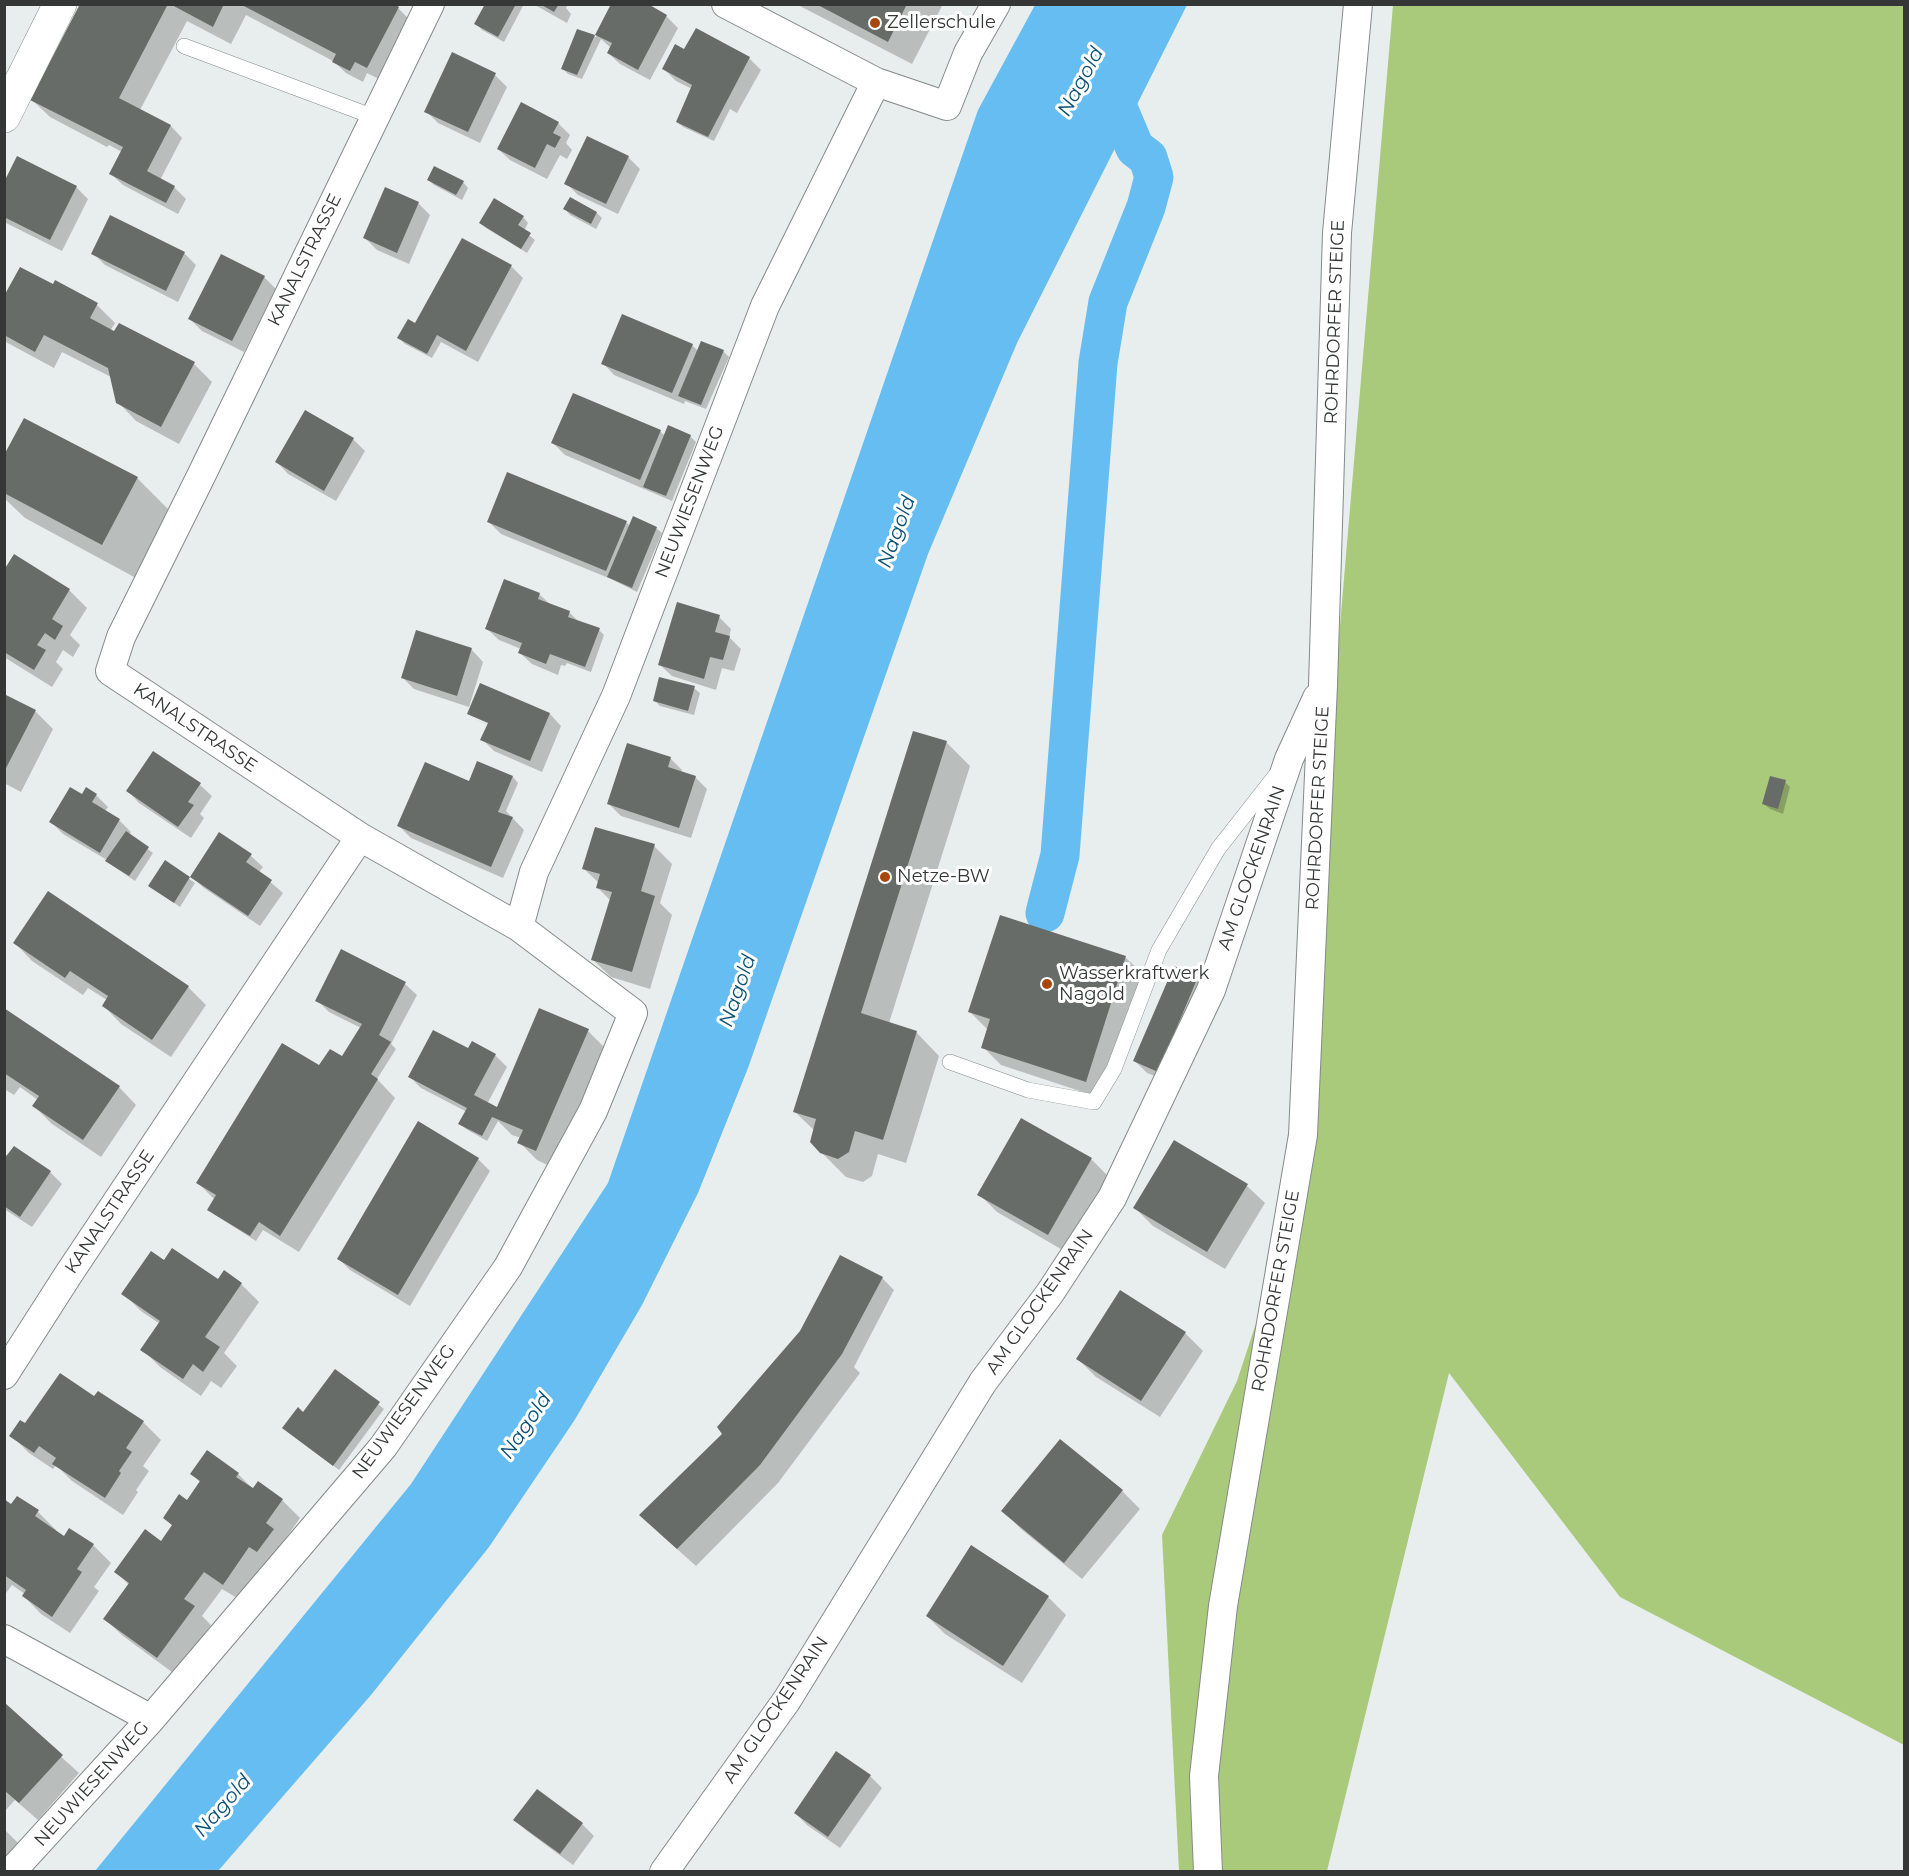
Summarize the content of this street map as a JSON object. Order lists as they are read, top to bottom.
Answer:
{
  "streets": {
    "street": [
      "KANALSTRASSE",
      "ROHRDORFER STEIGE",
      "NEUWIESENWEG",
      "AM GLOCKENRAIN"
    ]
  },
  "crossings": [
    ["KANALSTRASSE", "NEUWIESENWEG"],
    ["ROHRDORFER STEIGE", "AM GLOCKENRAIN"]
  ],
  "water": ["Nagold"],
  "places": ["Zellerschule", "Netze-BW", "Wasserkraftwerk Nagold"]
}
